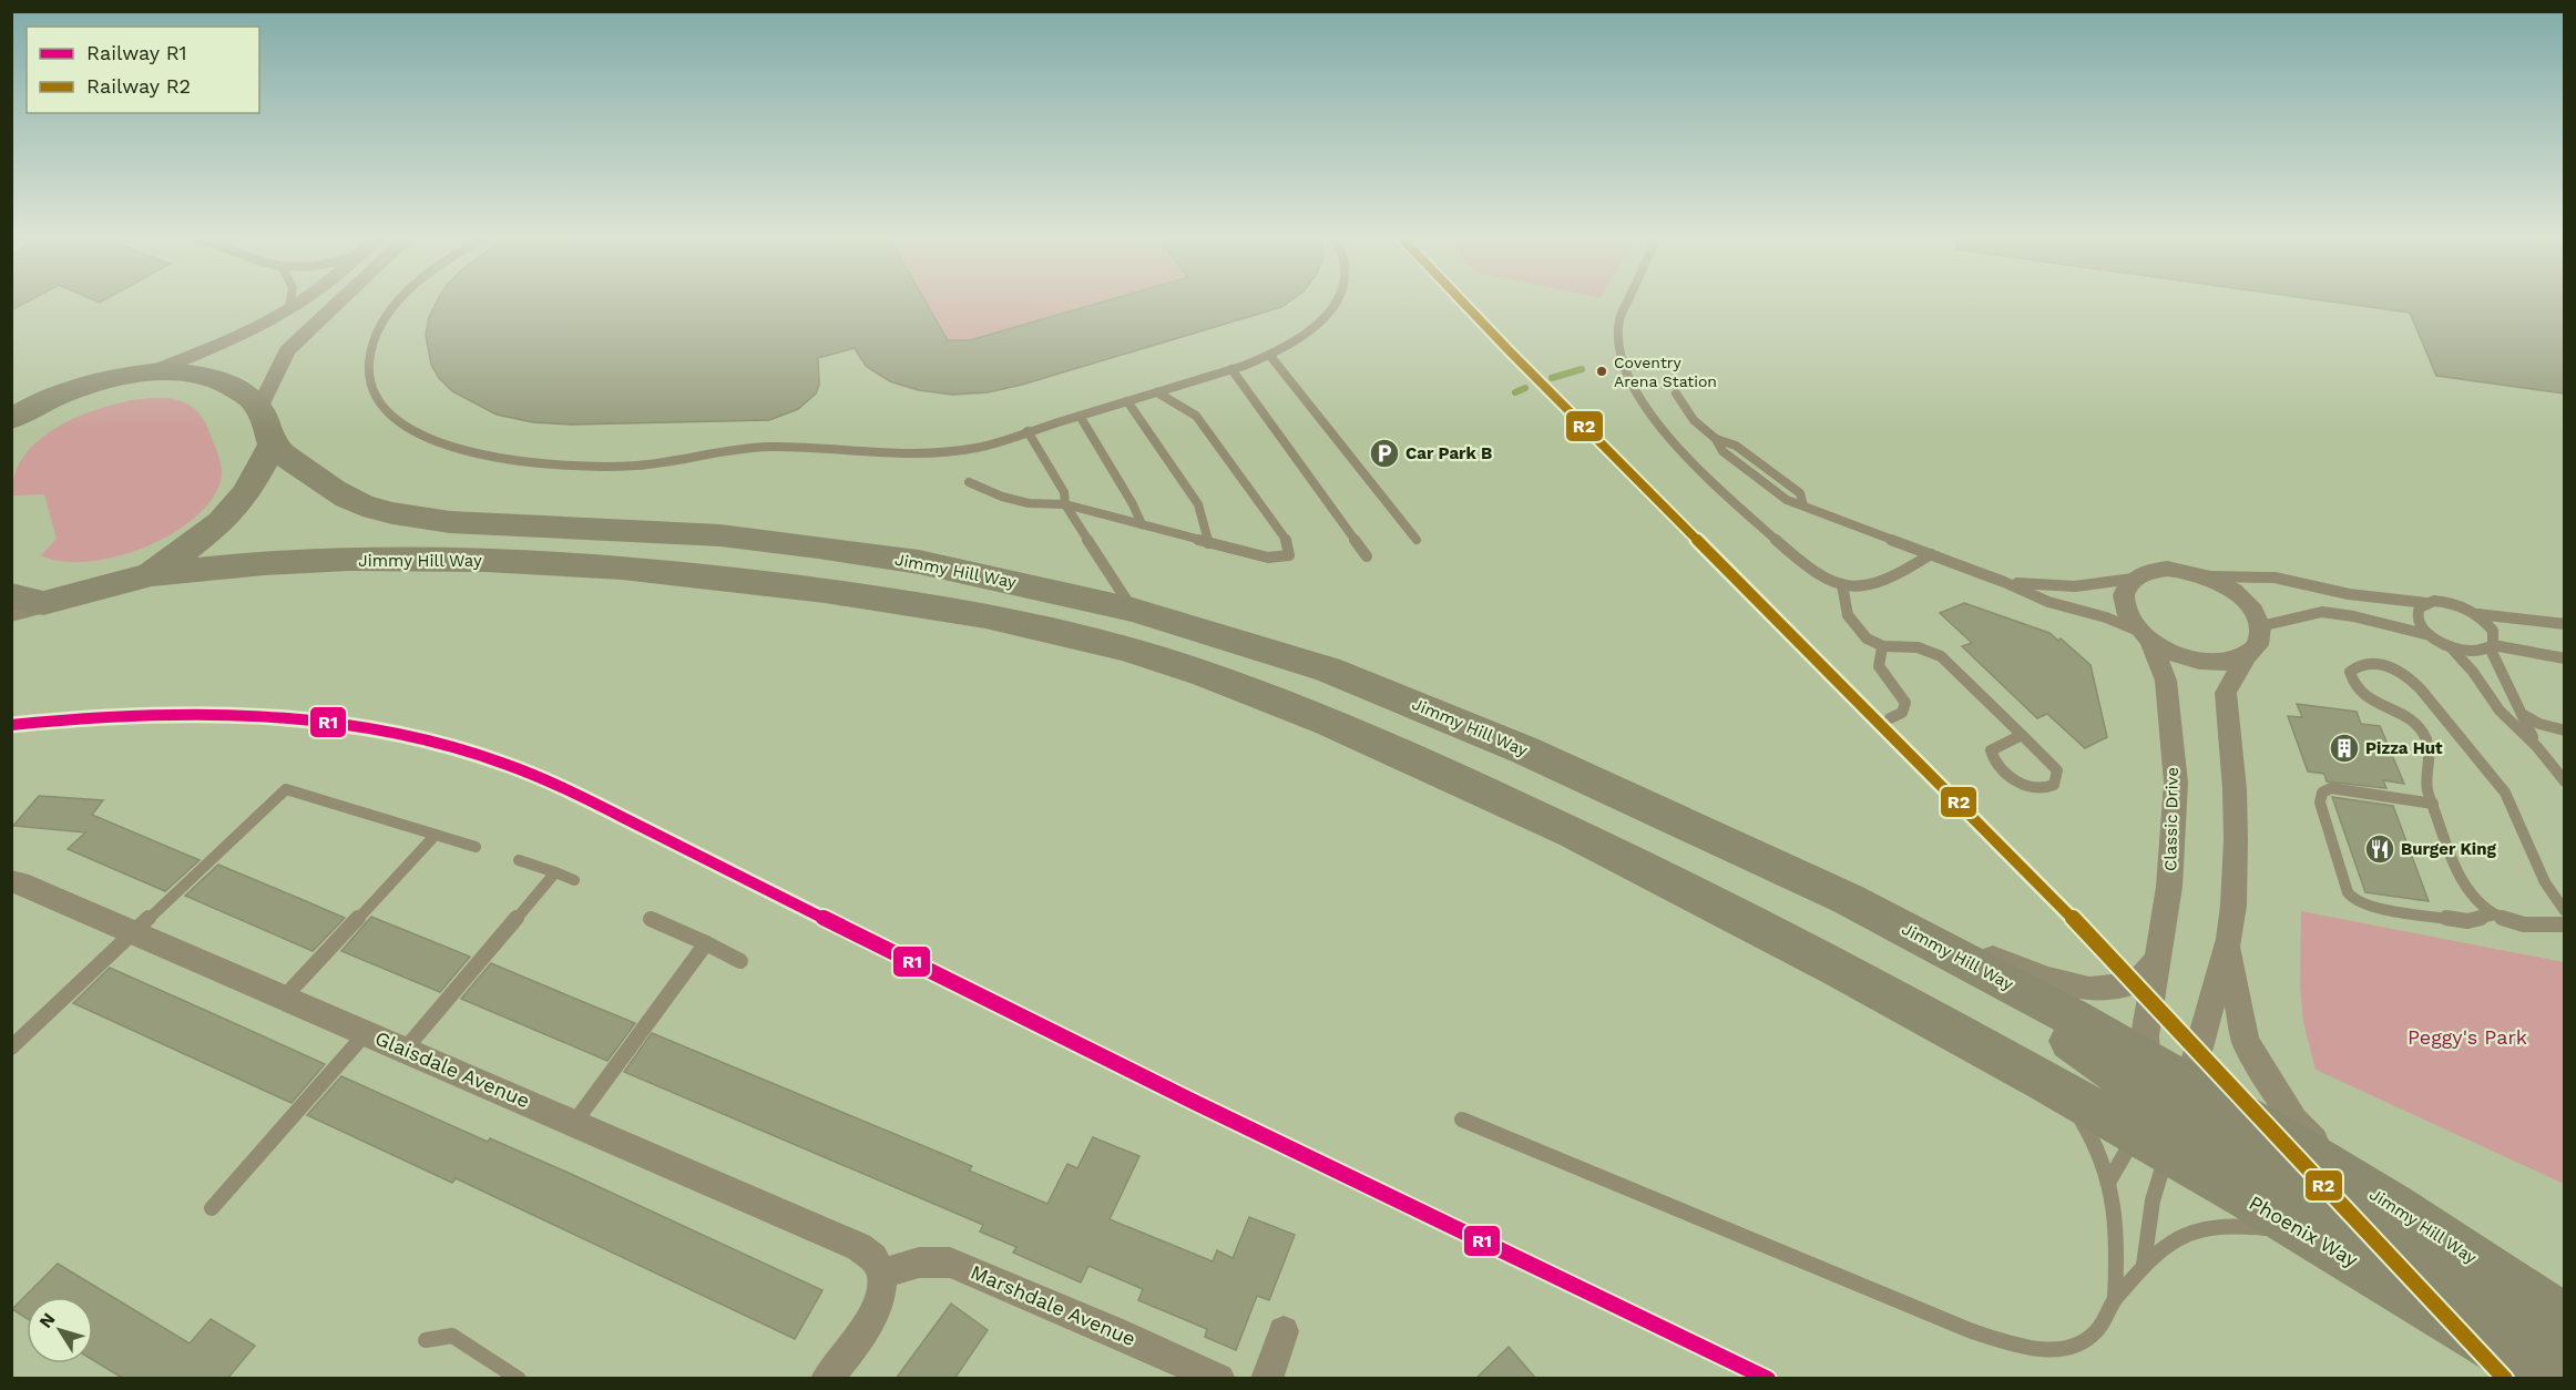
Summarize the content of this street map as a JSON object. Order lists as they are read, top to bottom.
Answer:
{
  "streets": {
    "highway": ["Jimmy Hill Way", "Phoenix Way"],
    "street": ["Classic Drive", "Glaisdale Avenue", "Marshdale Avenue"]
  },
  "crossings": [
    ["Jimmy Hill Way", "Classic Drive"],
    ["Jimmy Hill Way", "Phoenix Way"],
    ["Classic Drive", "Phoenix Way"],
    ["Glaisdale Avenue", "Marshdale Avenue"]
  ],
  "parks": ["Peggy's Park"],
  "places": {
    "other": ["Coventry Arena Station"],
    "parking": ["Car Park B"],
    "building": ["Pizza Hut"],
    "restaurant": ["Burger King"]
  },
  "lines": ["rail line R2", "rail line R1"],
  "legend": ["Railway R1", "Railway R2"],
  "north": "top left"
}
